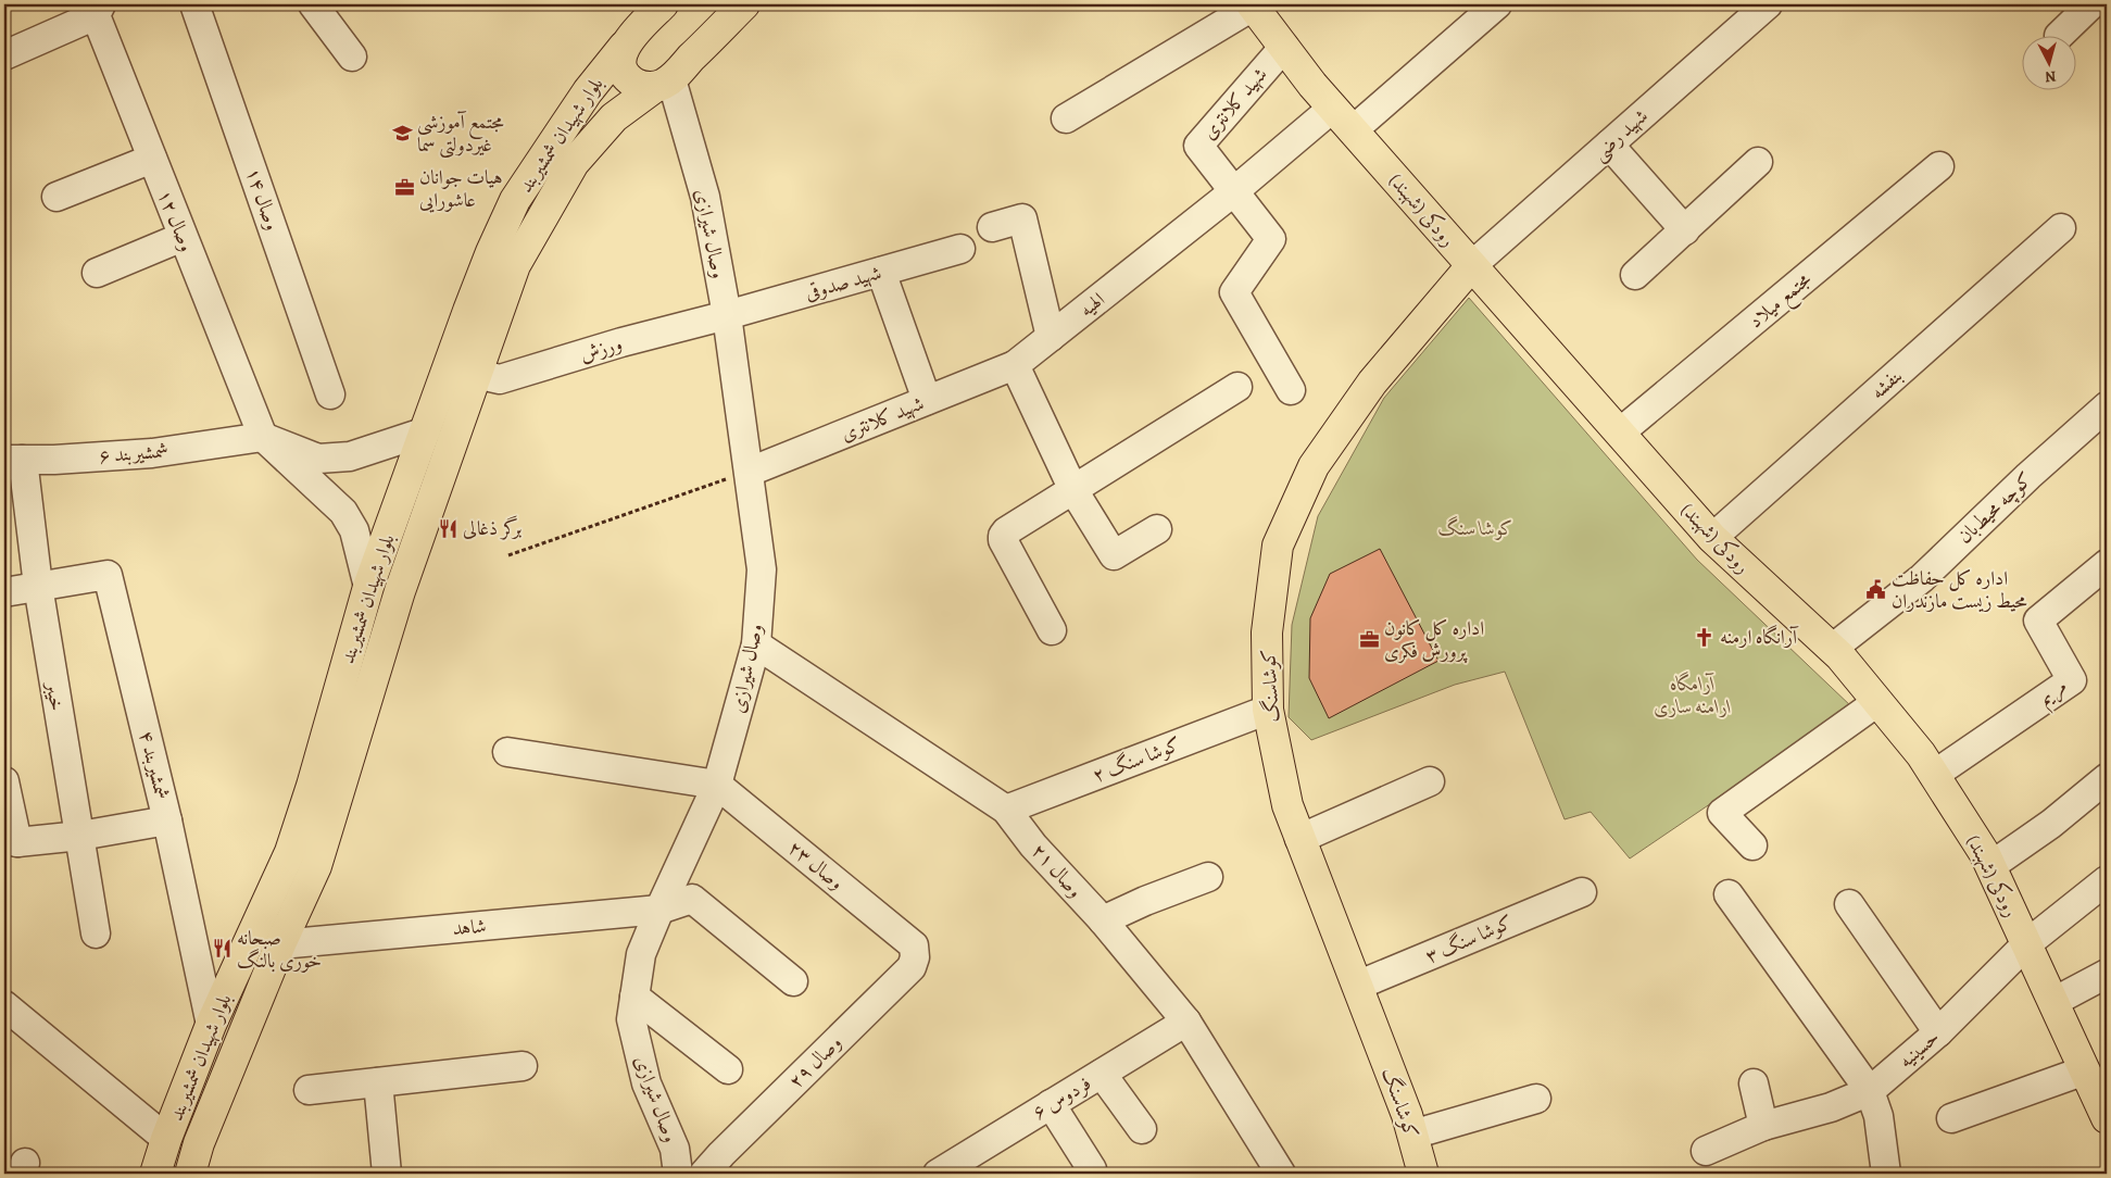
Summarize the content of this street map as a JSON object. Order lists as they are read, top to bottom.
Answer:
{
  "streets": {
    "main road": ["بلوار شهیدان شمشیربند", "رودکی (شهبند)", "کوشاسنگ"],
    "street": [
      "شهید کلانتری",
      "شهید رضی",
      "وصال ۱۴",
      "وصال ۱۲",
      "وصال شیرازی",
      "شهید صدوقی",
      "مجتمع میلاد",
      "الهیه",
      "ورزش",
      "بنفشه",
      "شمشیربند ۶",
      "کوچه محیط‌بان",
      "مریم",
      "خیبر",
      "کوشا سنگ ۲",
      "شمشیربند ۴",
      "وصال ۲۳",
      "وصال ۲۱",
      "شاهد",
      "کوشا سنگ ۳",
      "حسینیه",
      "وصال ۲۹",
      "فردوس ۶"
    ]
  },
  "crossings": [
    ["شهید کلانتری", "رودکی (شهبند)"],
    ["شهید کلانتری", "وصال شیرازی"],
    ["شهید کلانتری", "الهیه"],
    ["بلوار شهیدان شمشیربند", "وصال شیرازی"],
    ["بلوار شهیدان شمشیربند", "ورزش"],
    ["بلوار شهیدان شمشیربند", "شمشیربند ۶"],
    ["بلوار شهیدان شمشیربند", "شمشیربند ۴"],
    ["بلوار شهیدان شمشیربند", "شاهد"],
    ["شهید رضی", "رودکی (شهبند)"],
    ["شهید رضی", "کوشاسنگ"],
    ["رودکی (شهبند)", "مجتمع میلاد"],
    ["رودکی (شهبند)", "الهیه"],
    ["رودکی (شهبند)", "بنفشه"],
    ["رودکی (شهبند)", "کوچه محیط‌بان"],
    ["رودکی (شهبند)", "کوشاسنگ"],
    ["رودکی (شهبند)", "مریم"],
    ["رودکی (شهبند)", "حسینیه"],
    ["وصال ۱۲", "شمشیربند ۶"],
    ["وصال شیرازی", "شهید صدوقی"],
    ["وصال شیرازی", "ورزش"],
    ["وصال شیرازی", "وصال ۲۳"],
    ["وصال شیرازی", "وصال ۲۱"],
    ["وصال شیرازی", "شاهد"],
    ["شهید صدوقی", "ورزش"],
    ["شمشیربند ۶", "خیبر"],
    ["کوشاسنگ", "کوشا سنگ ۲"],
    ["کوشاسنگ", "کوشا سنگ ۳"],
    ["خیبر", "شمشیربند ۴"],
    ["کوشا سنگ ۲", "وصال ۲۱"],
    ["وصال ۲۳", "وصال ۲۹"],
    ["وصال ۲۱", "فردوس ۶"]
  ],
  "parks": ["کوشا سنگ", "آرامگاه ارامنه ساری"],
  "places": {
    "school or university": ["مجتمع آموزشی غیردولتی سما"],
    "office": ["هیات جوانان عاشورایی", "اداره کل کانون پرورش فکری"],
    "restaurant": ["برگر ذغالی", "صبحانه خوری بالنگ"],
    "public building": ["اداره کل حفاظت محیط زیست مازندران"],
    "church": ["آرانگاه ارمنه"]
  },
  "north": "bottom"
}
